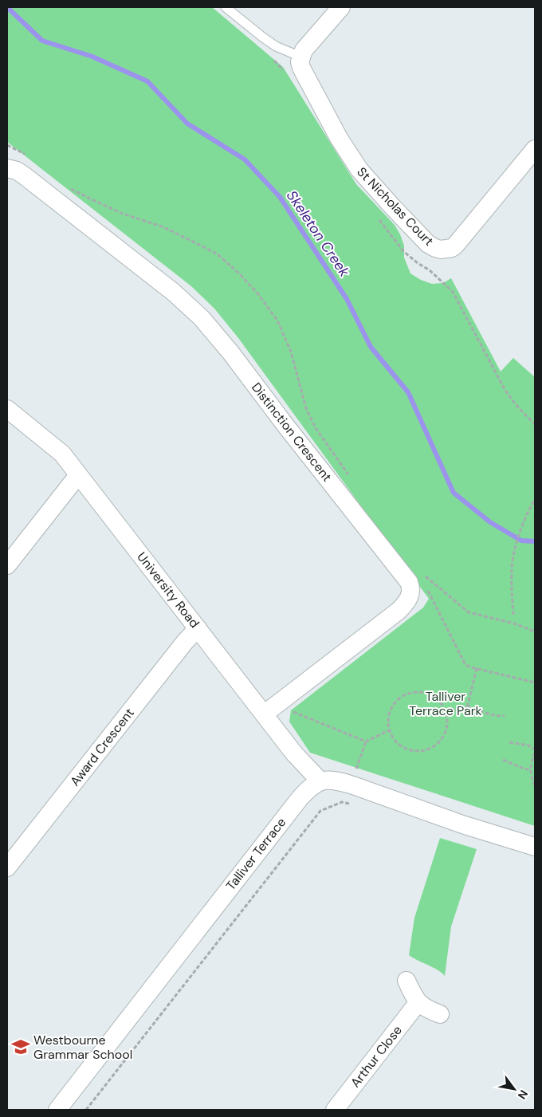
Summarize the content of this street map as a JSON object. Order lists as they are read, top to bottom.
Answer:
{
  "streets": {
    "street": [
      "St Nicholas Court",
      "Distinction Crescent",
      "University Road",
      "Award Crescent",
      "Talliver Terrace",
      "Arthur Close"
    ]
  },
  "crossings": [
    ["Distinction Crescent", "University Road"],
    ["University Road", "Award Crescent"],
    ["University Road", "Talliver Terrace"]
  ],
  "water": ["Skeleton Creek"],
  "parks": ["Talliver Terrace Park"],
  "places": {
    "school or university": ["Westbourne Grammar School"]
  },
  "north": "bottom right"
}
